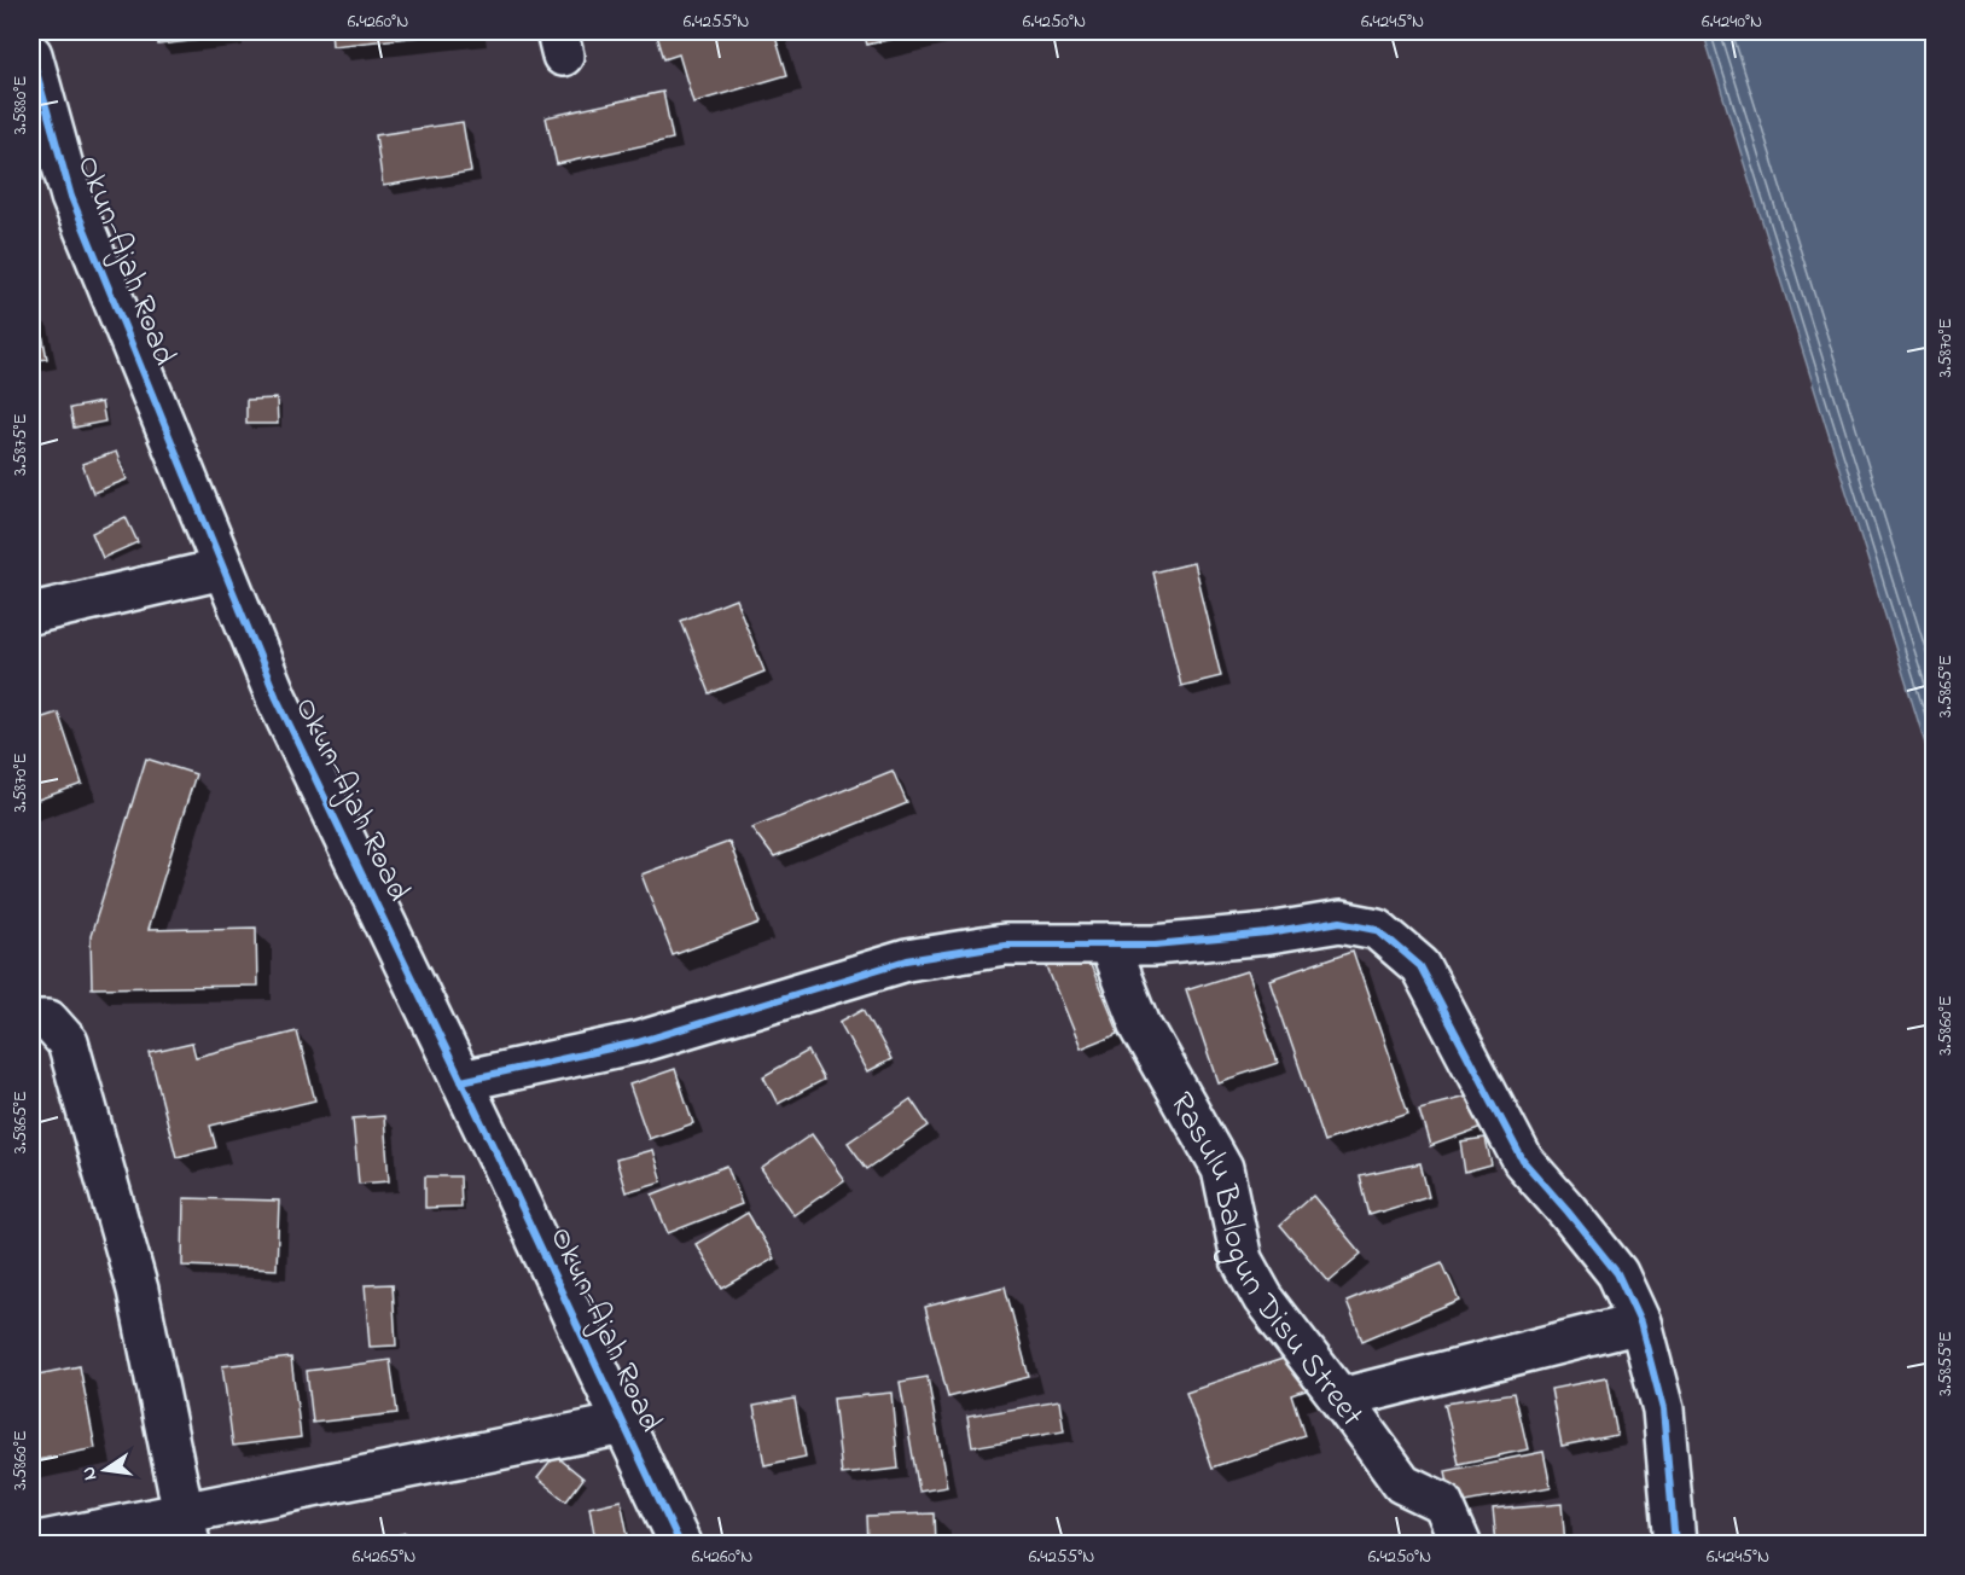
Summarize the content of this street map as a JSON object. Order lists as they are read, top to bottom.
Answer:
{
  "streets": {
    "street": ["Okun-Ajah Road", "Rasulu Balogun Disu Street"]
  },
  "north": "left",
  "coordinates": [
    "6.4260°N",
    "6.4255°N",
    "6.4250°N",
    "6.4245°N",
    "6.4240°N",
    "3.5880°E",
    "3.5870°E",
    "3.5875°E",
    "3.5865°E",
    "3.5860°E",
    "3.5855°E",
    "6.4265°N"
  ]
}
